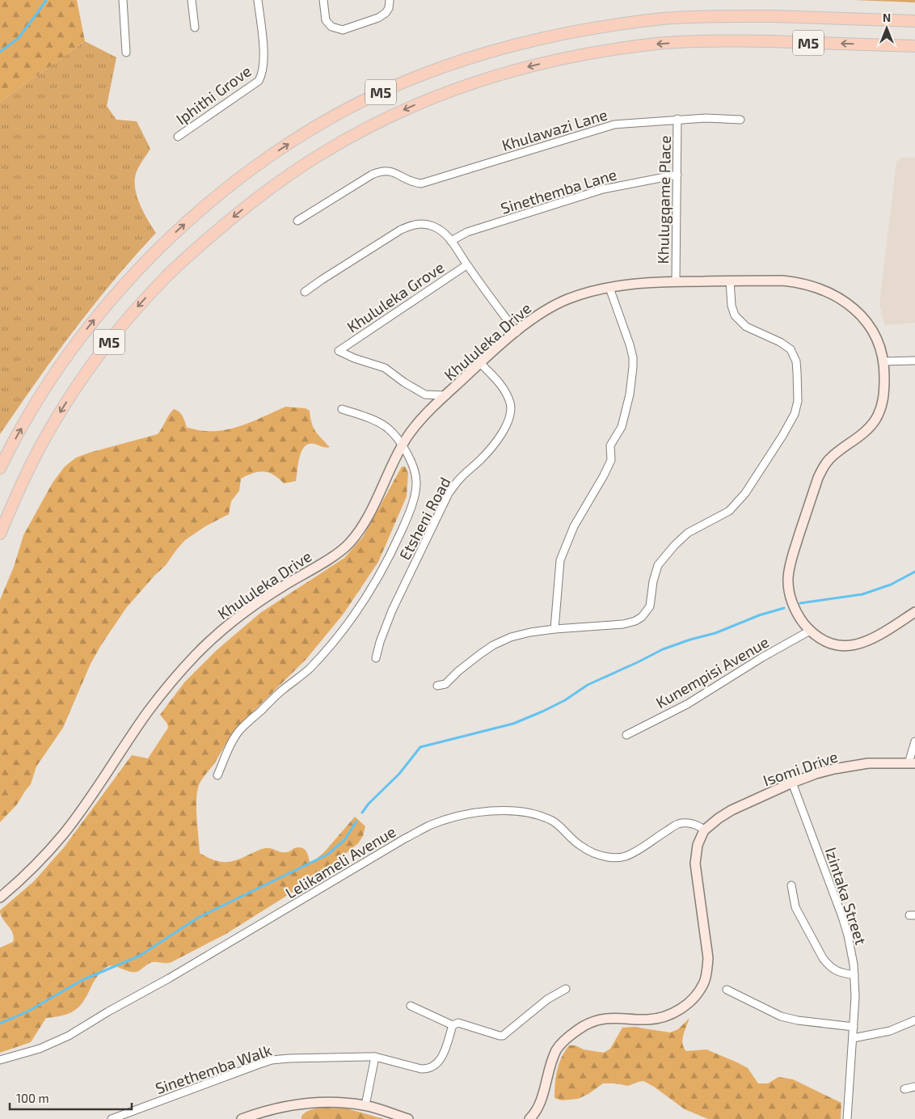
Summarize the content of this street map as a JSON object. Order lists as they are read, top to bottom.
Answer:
{
  "streets": {
    "main road": ["M5"],
    "street": [
      "Iphithi Grove",
      "Khulawazi Lane",
      "Sinethemba Lane",
      "Khulugqame Place",
      "Khululeka Grove",
      "Khululeka Drive",
      "Etsheni Road",
      "Kunempisi Avenue",
      "Isomi Drive",
      "Lelikameli Avenue",
      "Izintaka Street",
      "Sinethemba Walk"
    ]
  },
  "crossings": [
    ["Khulawazi Lane", "Khulugqame Place"],
    ["Sinethemba Lane", "Khulugqame Place"],
    ["Khulugqame Place", "Khululeka Drive"],
    ["Khululeka Grove", "Khululeka Drive"],
    ["Khululeka Drive", "Etsheni Road"],
    ["Khululeka Drive", "Kunempisi Avenue"],
    ["Isomi Drive", "Lelikameli Avenue"],
    ["Isomi Drive", "Izintaka Street"]
  ],
  "scale_bar": "100 m",
  "north": "top"
}
